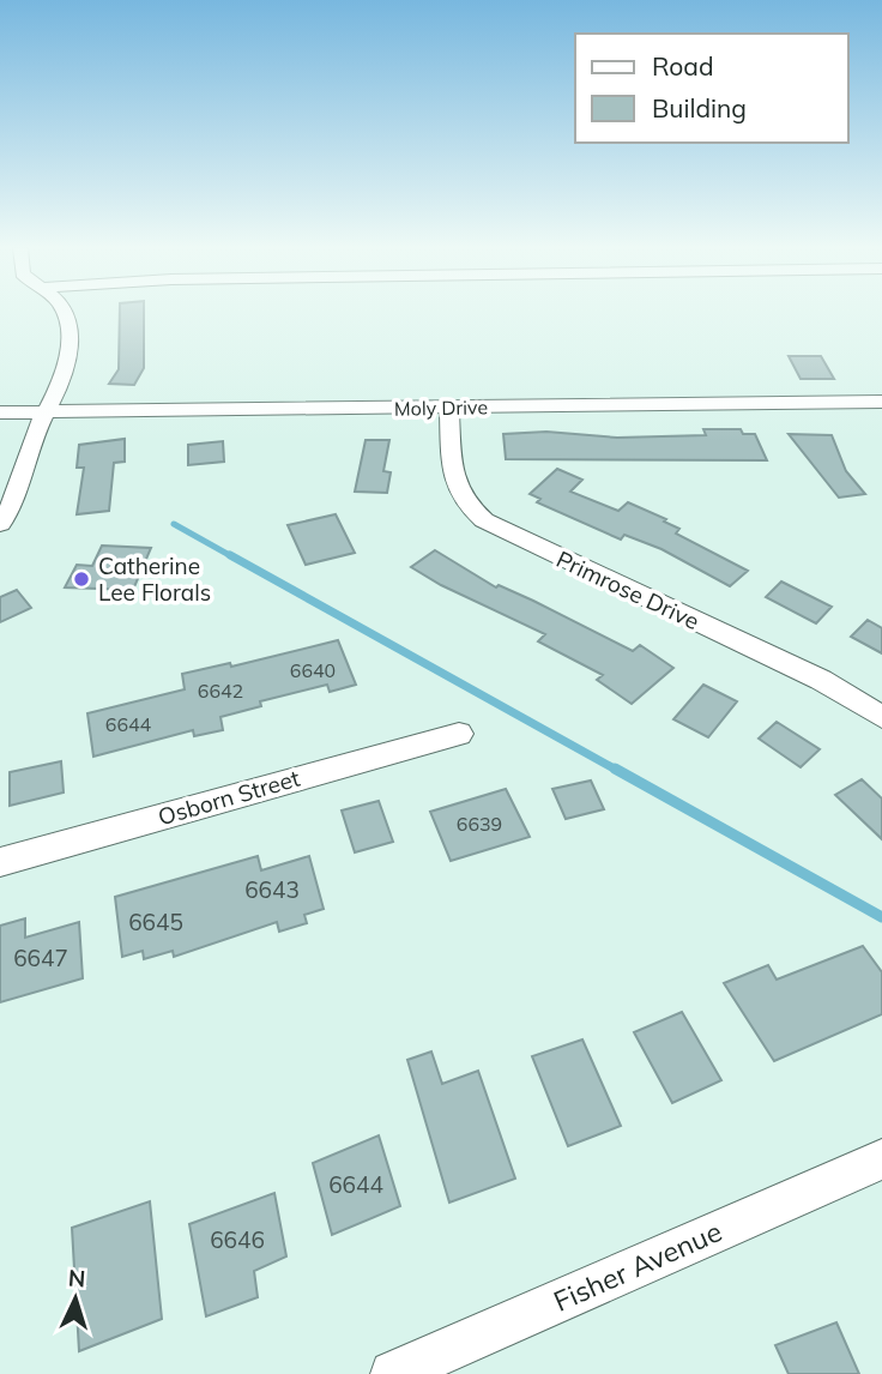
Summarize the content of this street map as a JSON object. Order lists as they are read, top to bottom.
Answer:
{
  "streets": {
    "street": [
      "Moly Drive",
      "Primrose Drive",
      "Osborn Street",
      "Fisher Avenue"
    ]
  },
  "crossings": [
    ["Moly Drive", "Primrose Drive"]
  ],
  "places": ["Catherine Lee Florals"],
  "house_numbers": [
    "6640",
    "6642",
    "6644",
    "6639",
    "6643",
    "6645",
    "6647",
    "6644",
    "6646"
  ],
  "legend": ["Road", "Building"],
  "north": "top"
}
